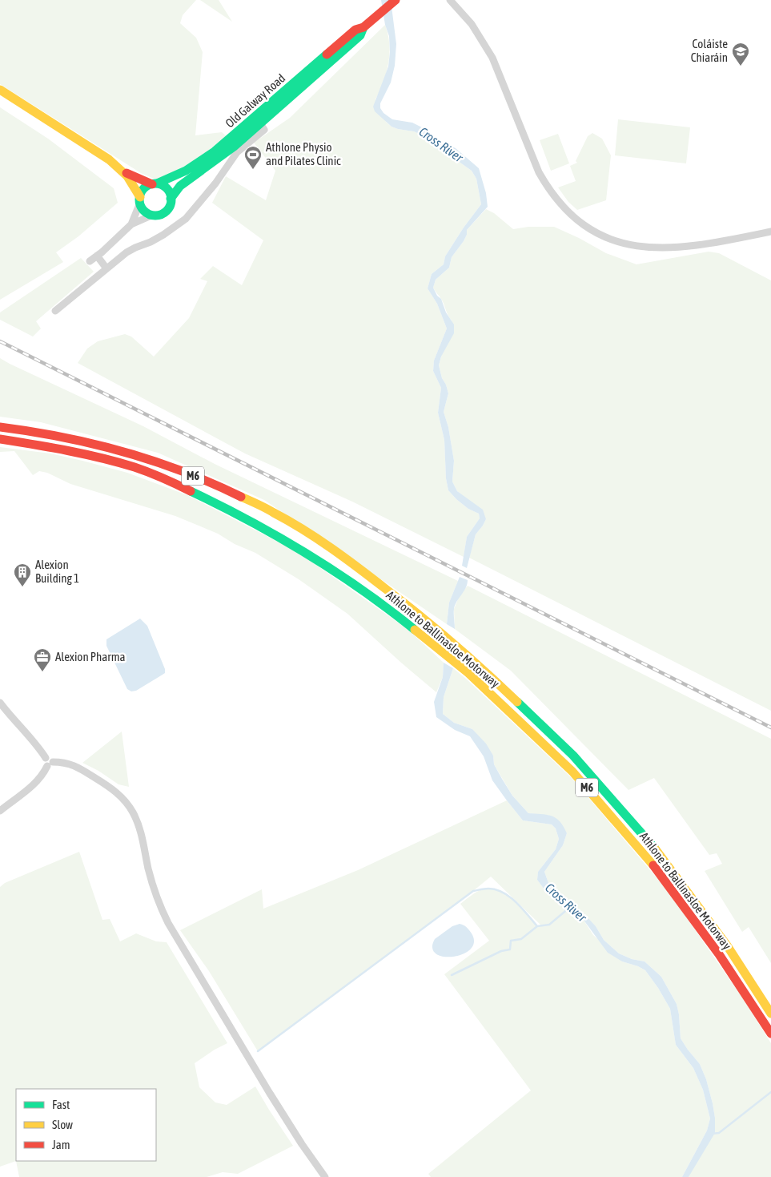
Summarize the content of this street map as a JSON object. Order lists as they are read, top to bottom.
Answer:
{
  "streets": {
    "main road": ["Old Galway Road", "M6", "Athlone to Ballinasloe Motorway"]
  },
  "water": ["Cross River"],
  "places": {
    "school or university": ["Coláiste Chiaráin"],
    "sports": ["Athlone Physio and Pilates Clinic"],
    "building": ["Alexion Building 1"],
    "office": ["Alexion Pharma"]
  },
  "legend": ["Fast", "Slow", "Jam"]
}
